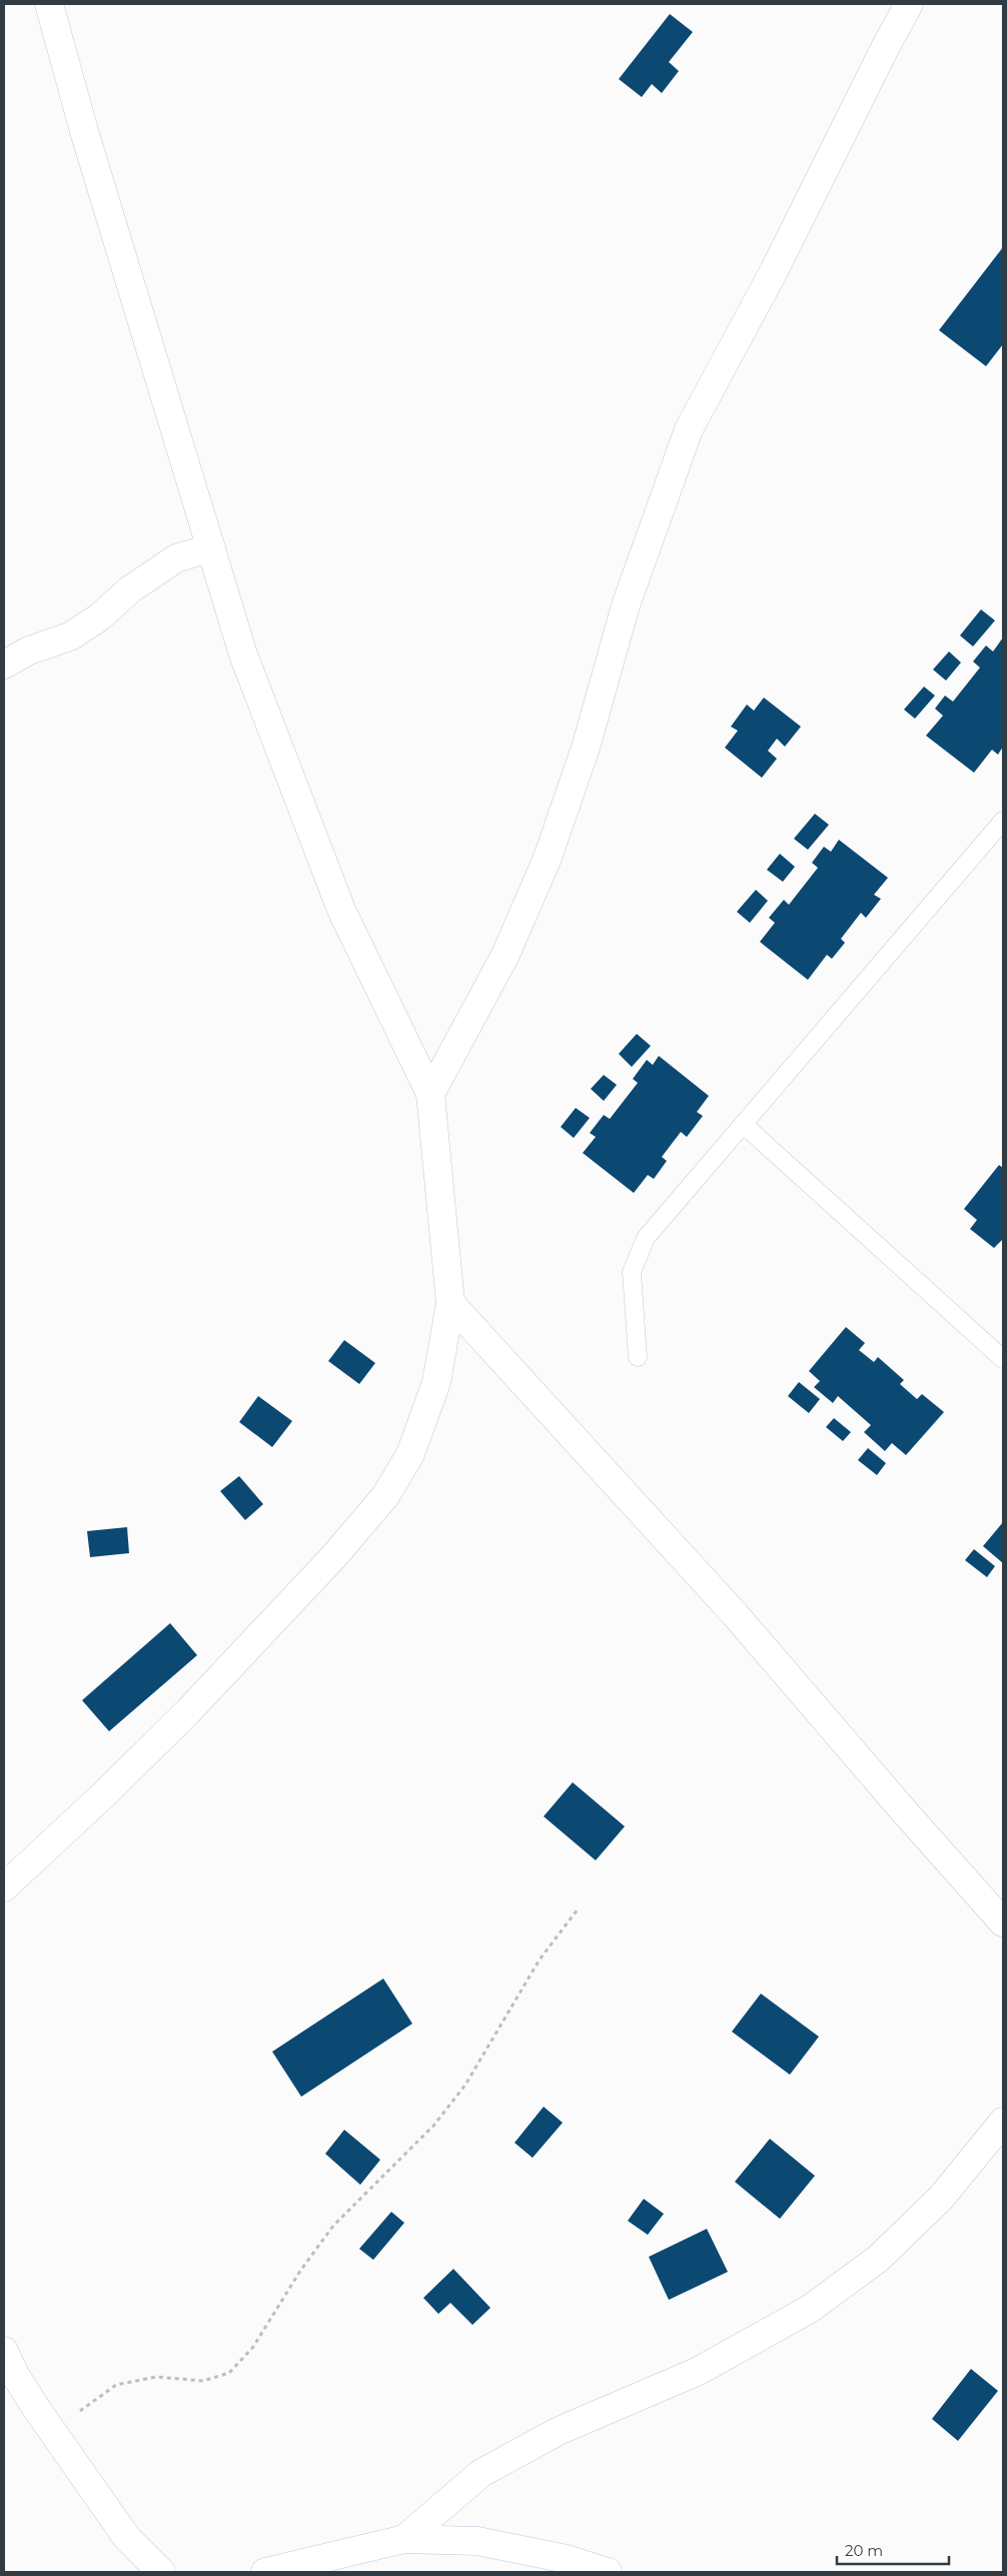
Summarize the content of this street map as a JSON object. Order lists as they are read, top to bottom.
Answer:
{
  "scale_bar": "20 m"
}
